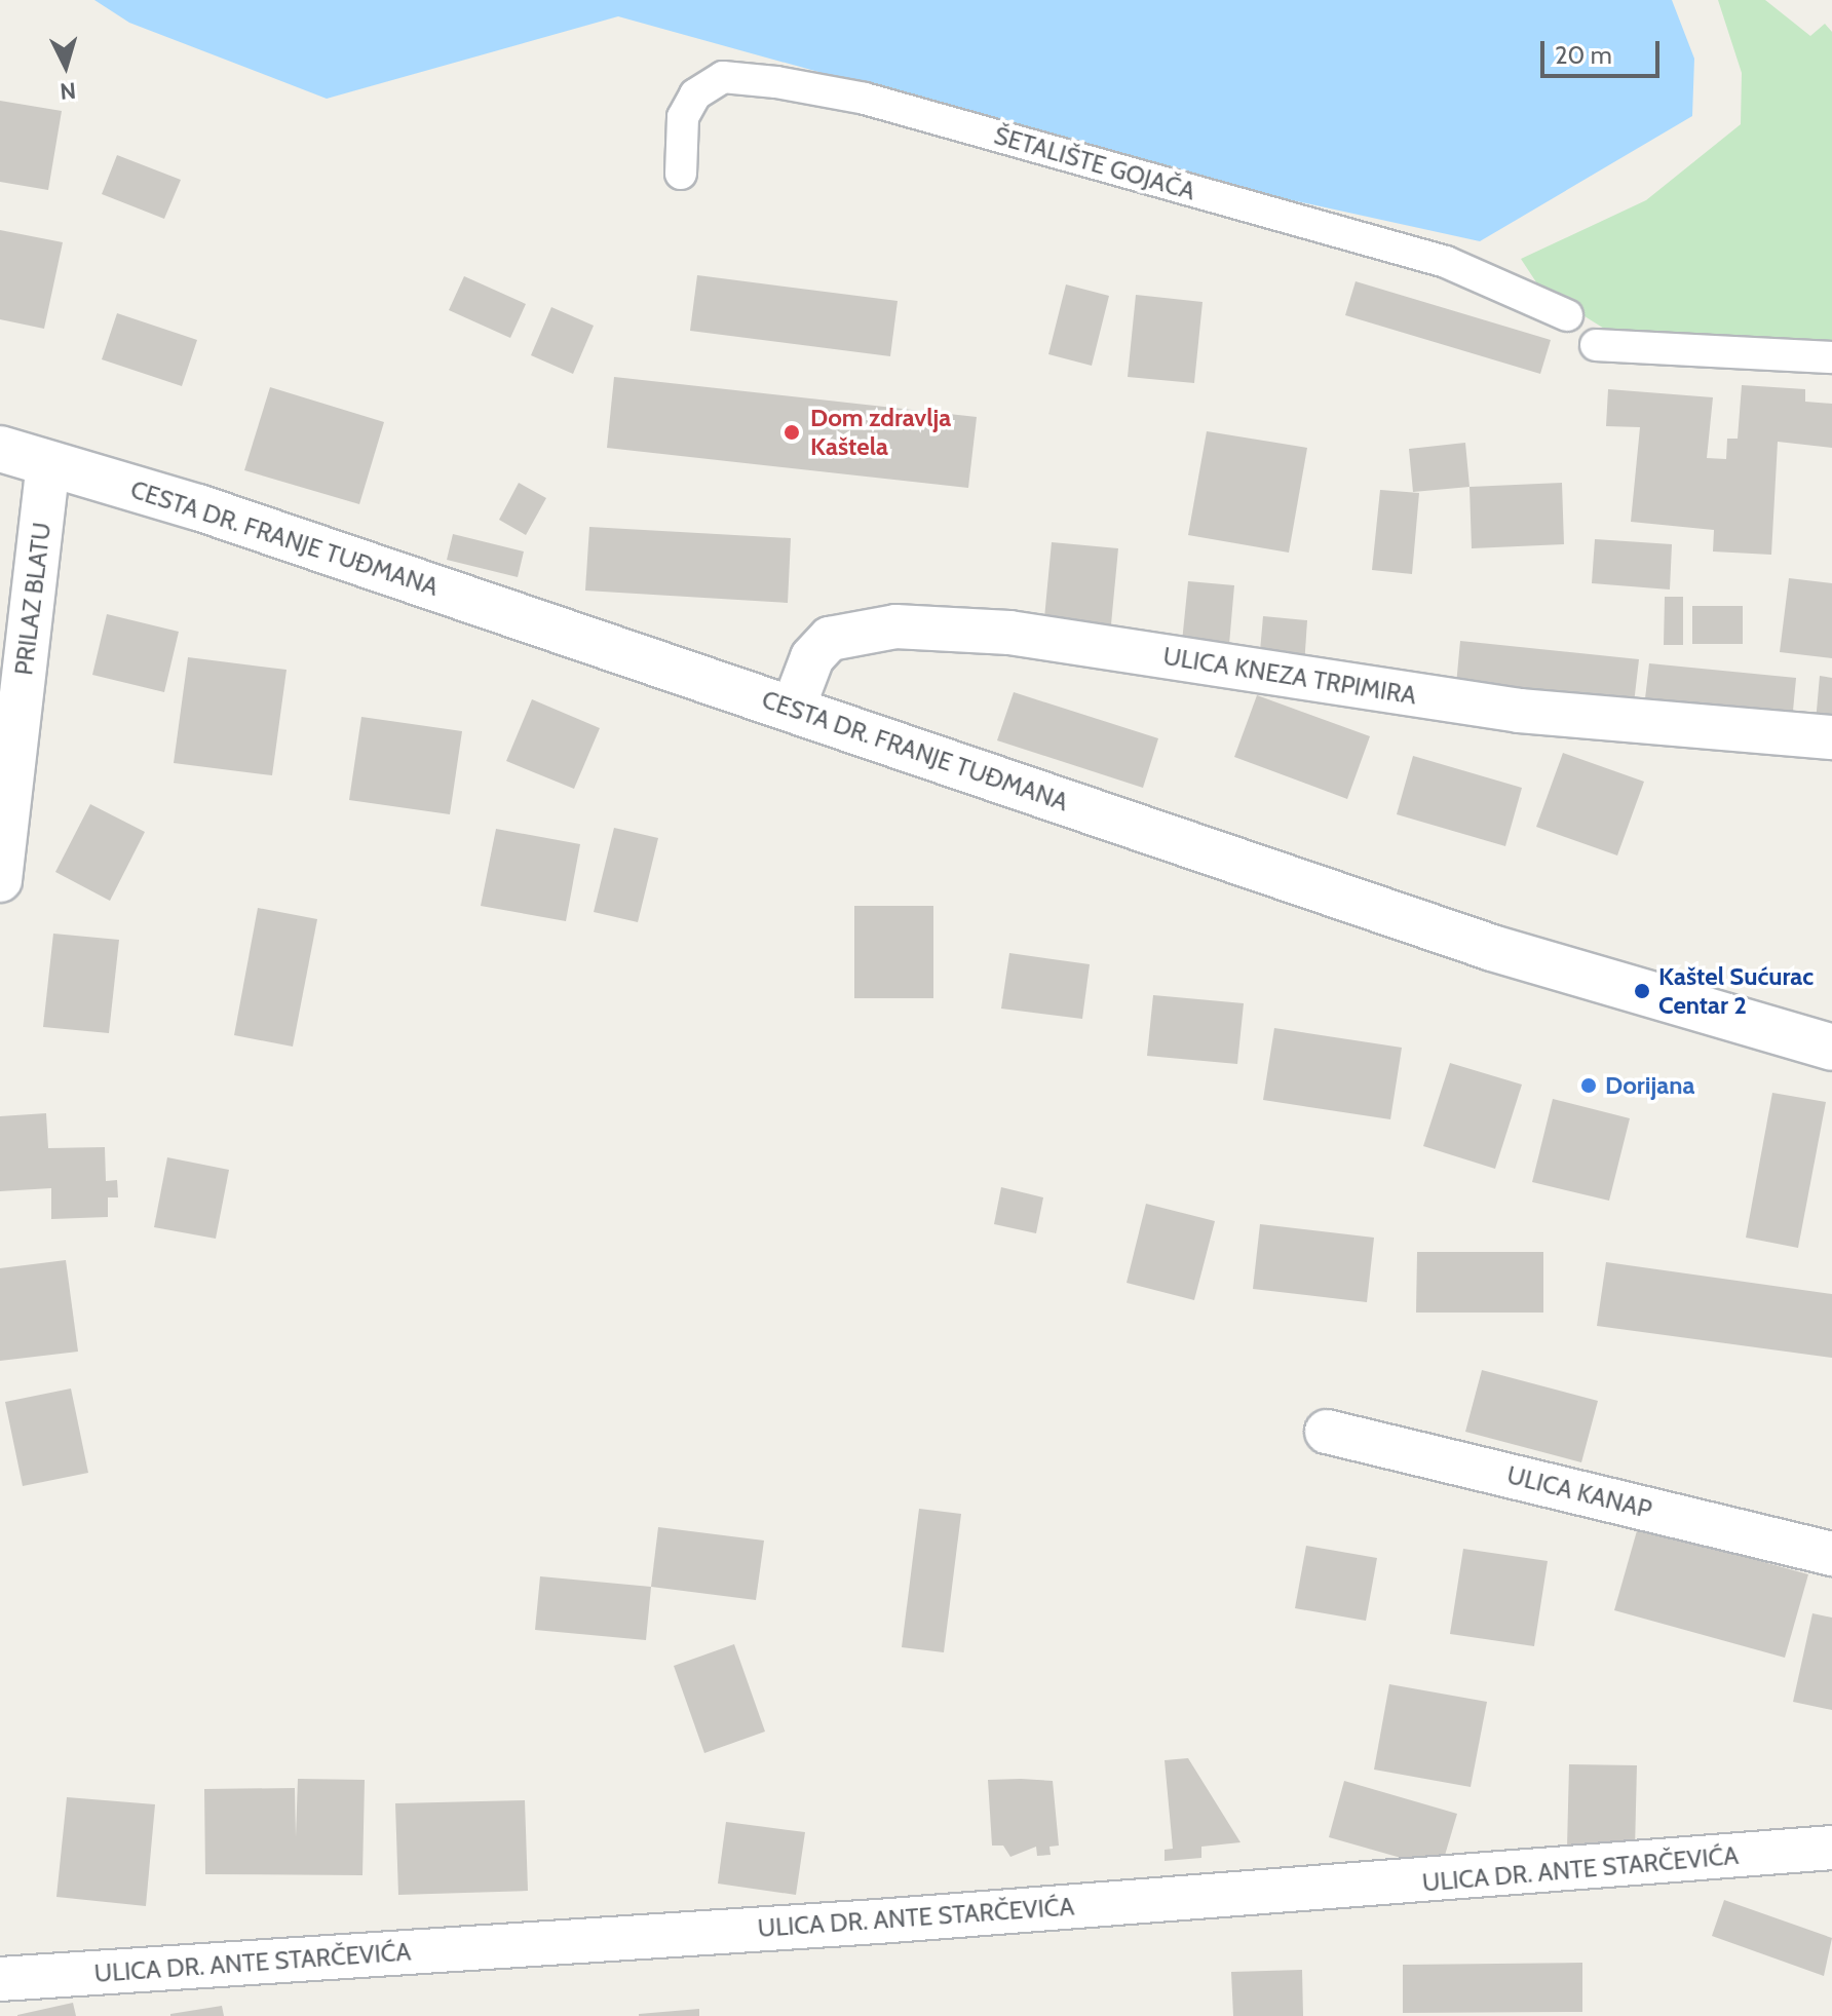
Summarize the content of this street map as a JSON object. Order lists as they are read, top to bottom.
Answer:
{
  "streets": {
    "main road": ["CESTA DR. FRANJE TUĐMANA"],
    "street": [
      "ŠETALIŠTE GOJAČA",
      "PRILAZ BLATU",
      "ULICA KNEZA TRPIMIRA",
      "ULICA KANAP",
      "ULICA DR. ANTE STARČEVIĆA"
    ]
  },
  "crossings": [
    ["CESTA DR. FRANJE TUĐMANA", "PRILAZ BLATU"],
    ["CESTA DR. FRANJE TUĐMANA", "ULICA KNEZA TRPIMIRA"]
  ],
  "places": ["Dom zdravlja Kaštela", "Kaštel Sućurac Centar 2", "Dorijana"],
  "scale_bar": "20 m",
  "north": "bottom"
}
